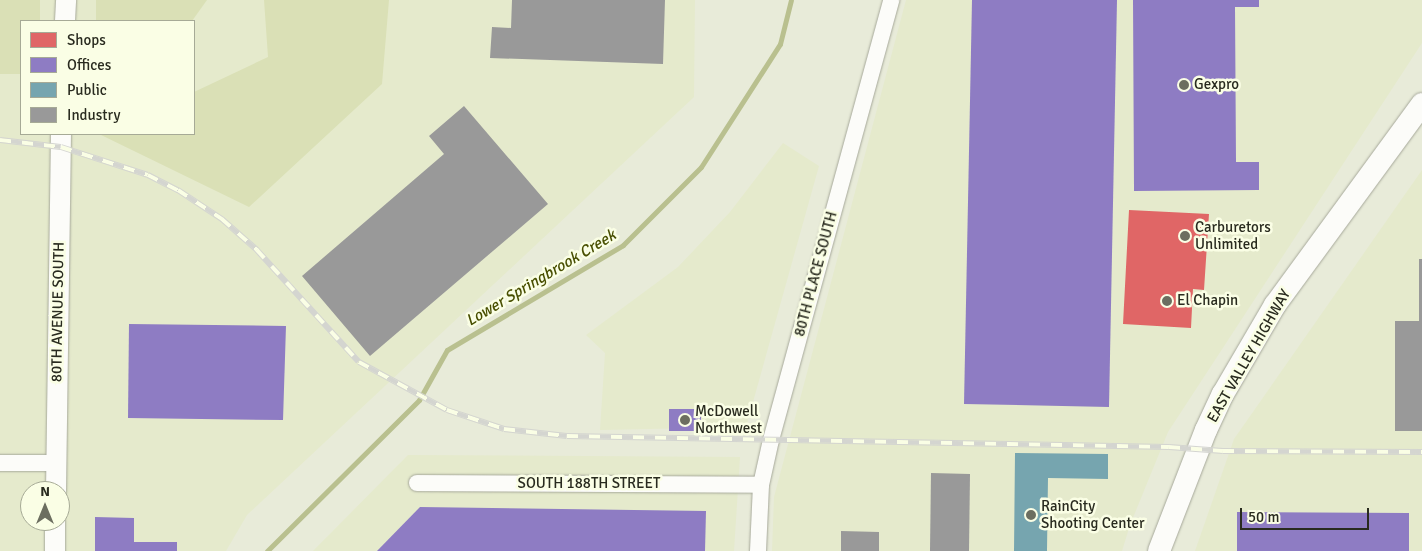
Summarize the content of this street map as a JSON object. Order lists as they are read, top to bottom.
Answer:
{
  "streets": {
    "main road": ["EAST VALLEY HIGHWAY"],
    "street": ["80TH PLACE SOUTH", "80TH AVENUE SOUTH", "SOUTH 188TH STREET"]
  },
  "crossings": [
    ["80TH PLACE SOUTH", "SOUTH 188TH STREET"]
  ],
  "water": ["Lower Springbrook Creek"],
  "places": [
    "Gexpro",
    "Carburetors Unlimited",
    "El Chapin",
    "McDowell Northwest",
    "RainCity Shooting Center"
  ],
  "legend": [
    "Shops",
    "Offices",
    "Public",
    "Industry"
  ],
  "scale_bar": "50 m",
  "north": "top"
}
